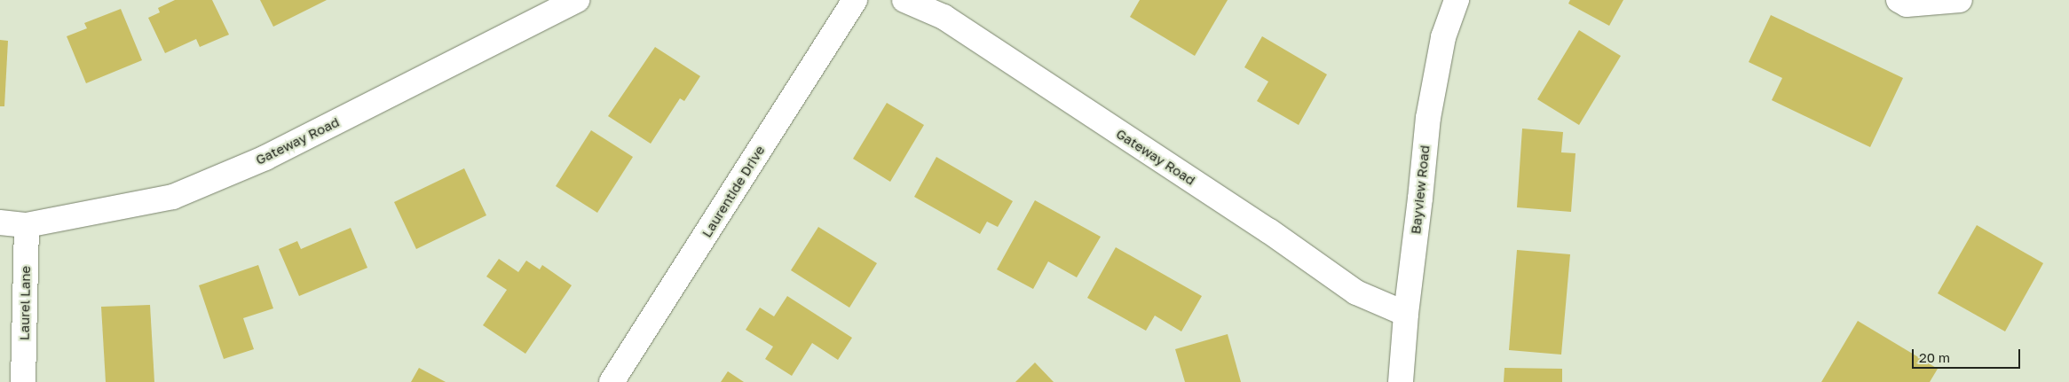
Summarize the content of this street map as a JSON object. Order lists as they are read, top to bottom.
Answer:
{
  "streets": {
    "street": [
      "Gateway Road",
      "Bayview Road",
      "Laurentide Drive",
      "Laurel Lane"
    ]
  },
  "crossings": [
    ["Gateway Road", "Bayview Road"],
    ["Gateway Road", "Laurel Lane"]
  ],
  "scale_bar": "20 m"
}
